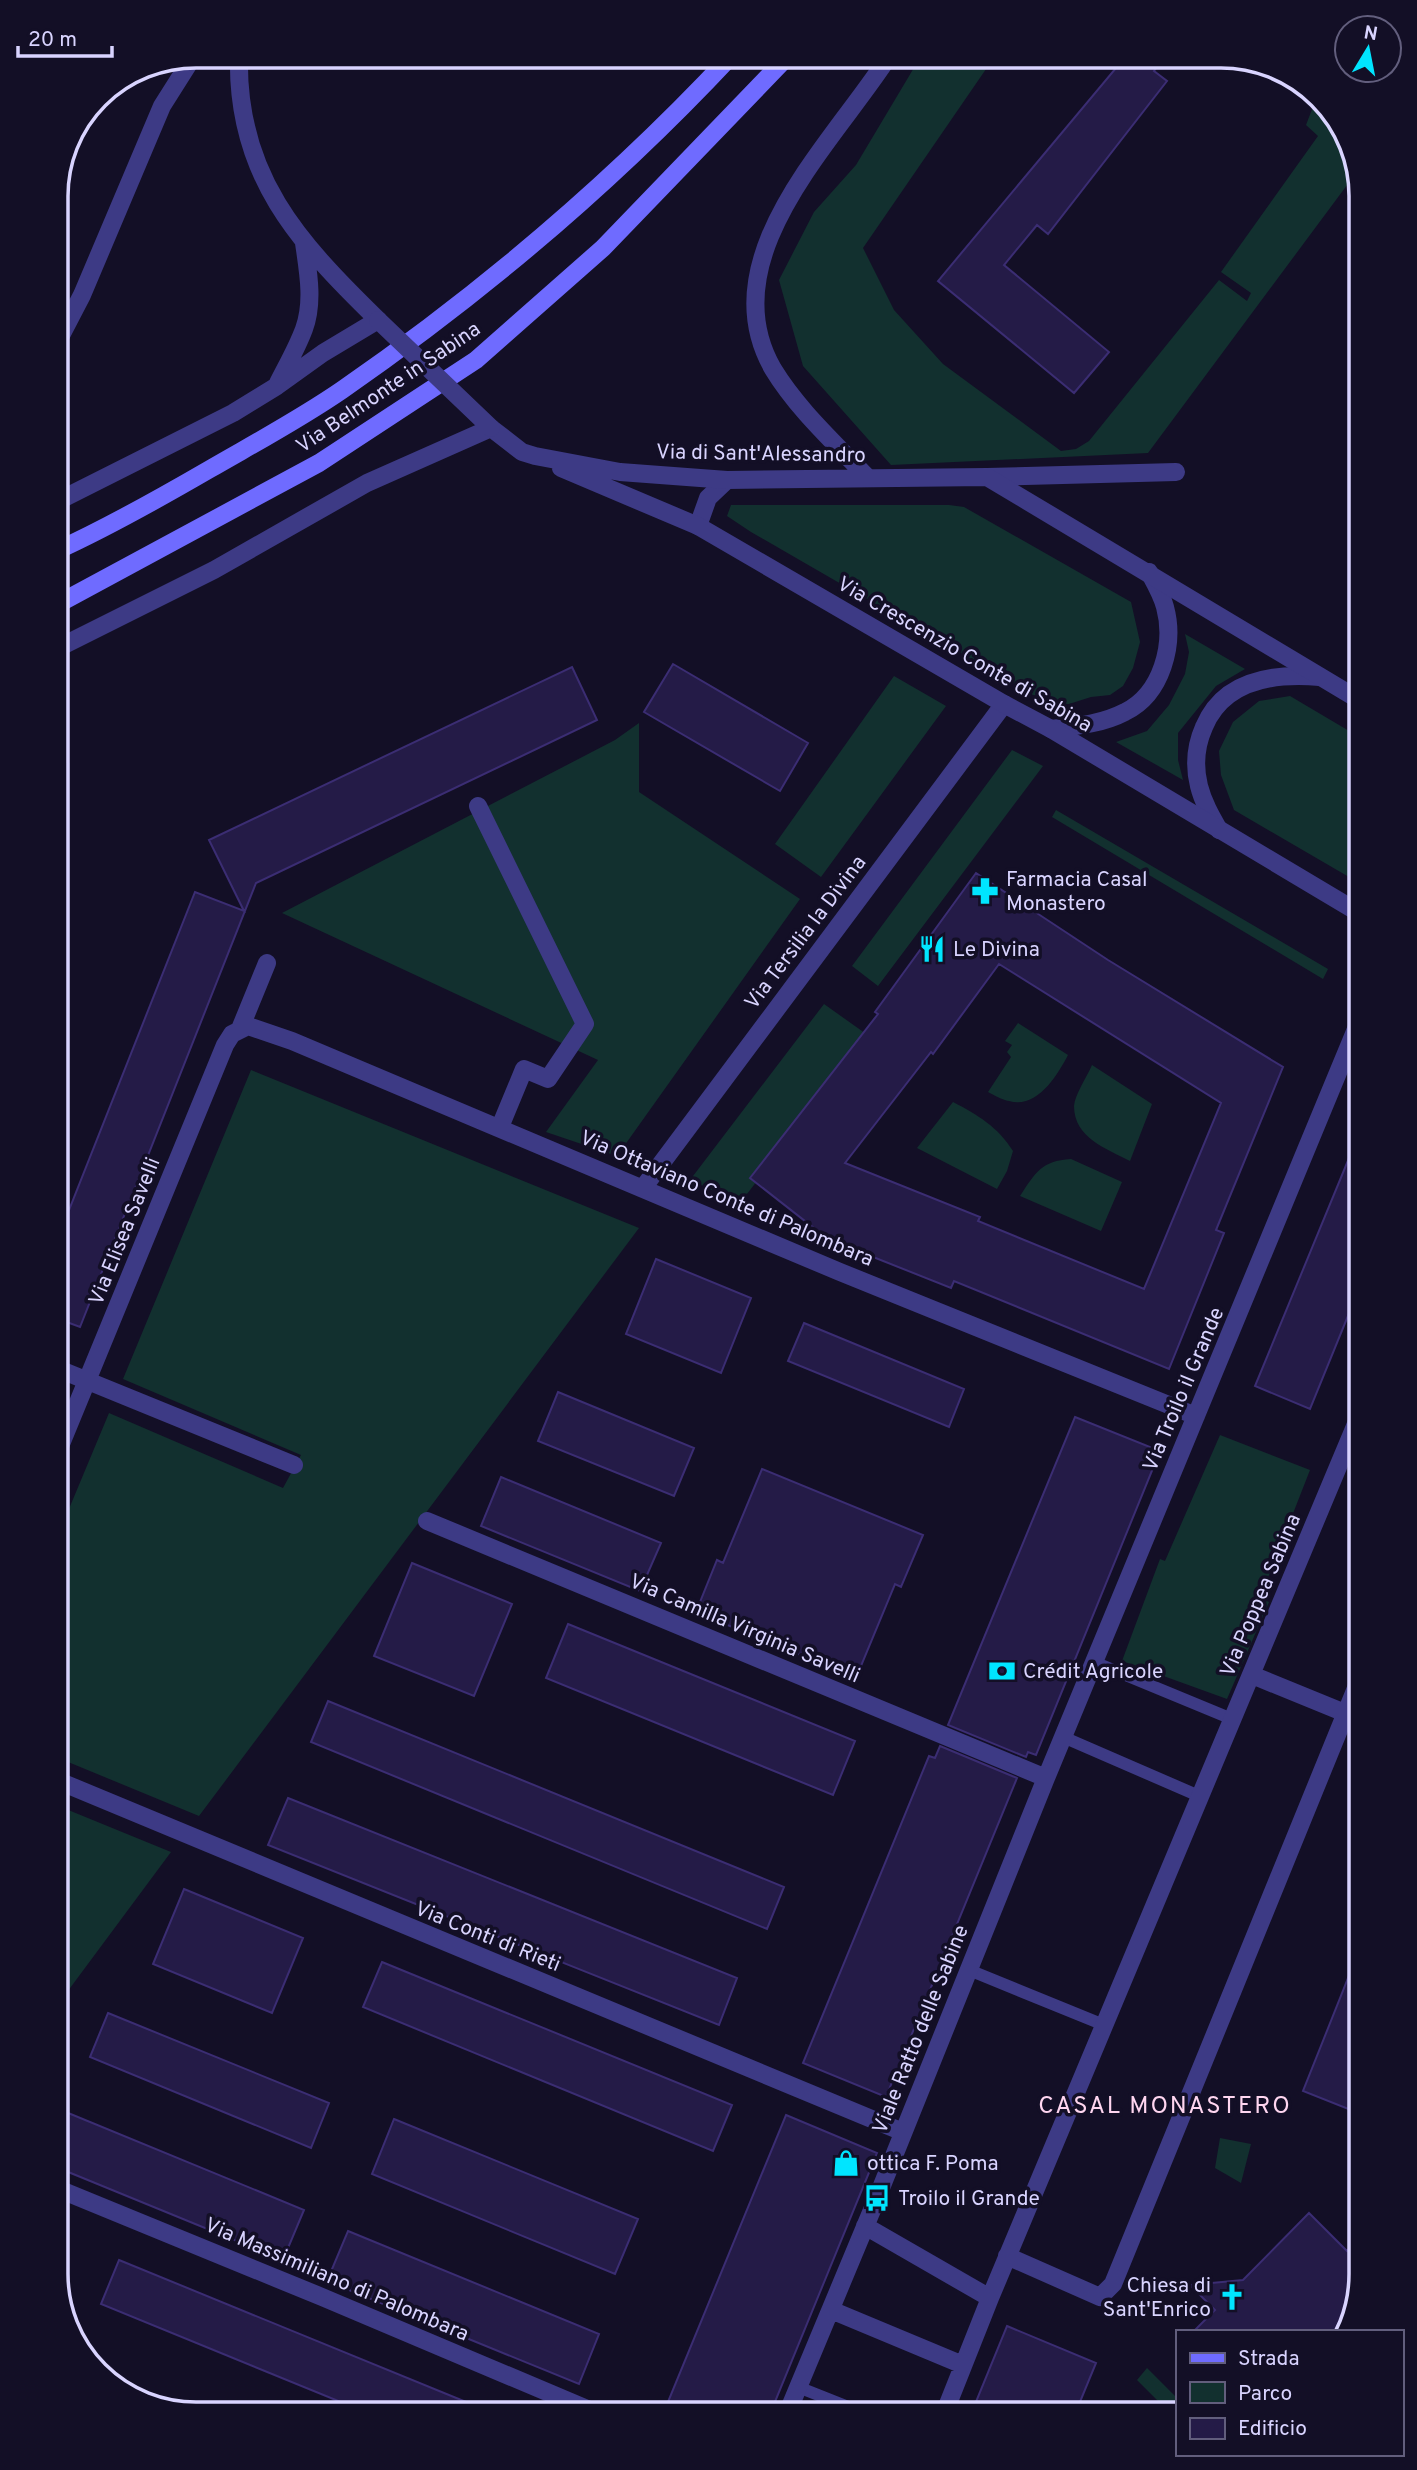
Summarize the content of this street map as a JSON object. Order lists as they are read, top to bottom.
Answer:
{
  "streets": {
    "main road": ["Via Belmonte in Sabina"],
    "street": [
      "Via di Sant'Alessandro",
      "Via Crescenzio Conte di Sabina",
      "Via Tersilia la Divina",
      "Via Ottaviano Conte di Palombara",
      "Via Elisea Savelli",
      "Via Troilo il Grande",
      "Via Poppea Sabina",
      "Via Camilla Virginia Savelli",
      "Via Conti di Rieti",
      "Viale Ratto delle Sabine",
      "Via Massimiliano di Palombara"
    ]
  },
  "crossings": [
    ["Via di Sant'Alessandro", "Via Crescenzio Conte di Sabina"],
    ["Via Crescenzio Conte di Sabina", "Via Tersilia la Divina"],
    ["Via Tersilia la Divina", "Via Ottaviano Conte di Palombara"],
    ["Via Ottaviano Conte di Palombara", "Via Elisea Savelli"],
    ["Via Ottaviano Conte di Palombara", "Via Troilo il Grande"],
    ["Via Troilo il Grande", "Via Camilla Virginia Savelli"],
    ["Via Troilo il Grande", "Viale Ratto delle Sabine"],
    ["Via Camilla Virginia Savelli", "Viale Ratto delle Sabine"],
    ["Via Conti di Rieti", "Viale Ratto delle Sabine"]
  ],
  "districts": ["CASAL MONASTERO"],
  "places": {
    "pharmacy": ["Farmacia Casal Monastero"],
    "restaurant": ["Le Divina"],
    "bank": ["Crédit Agricole"],
    "shop": ["ottica F. Poma"],
    "bus stop": ["Troilo il Grande"],
    "church": ["Chiesa di Sant'Enrico"]
  },
  "legend": ["Strada", "Parco", "Edificio"],
  "scale_bar": "20 m",
  "north": "top"
}
